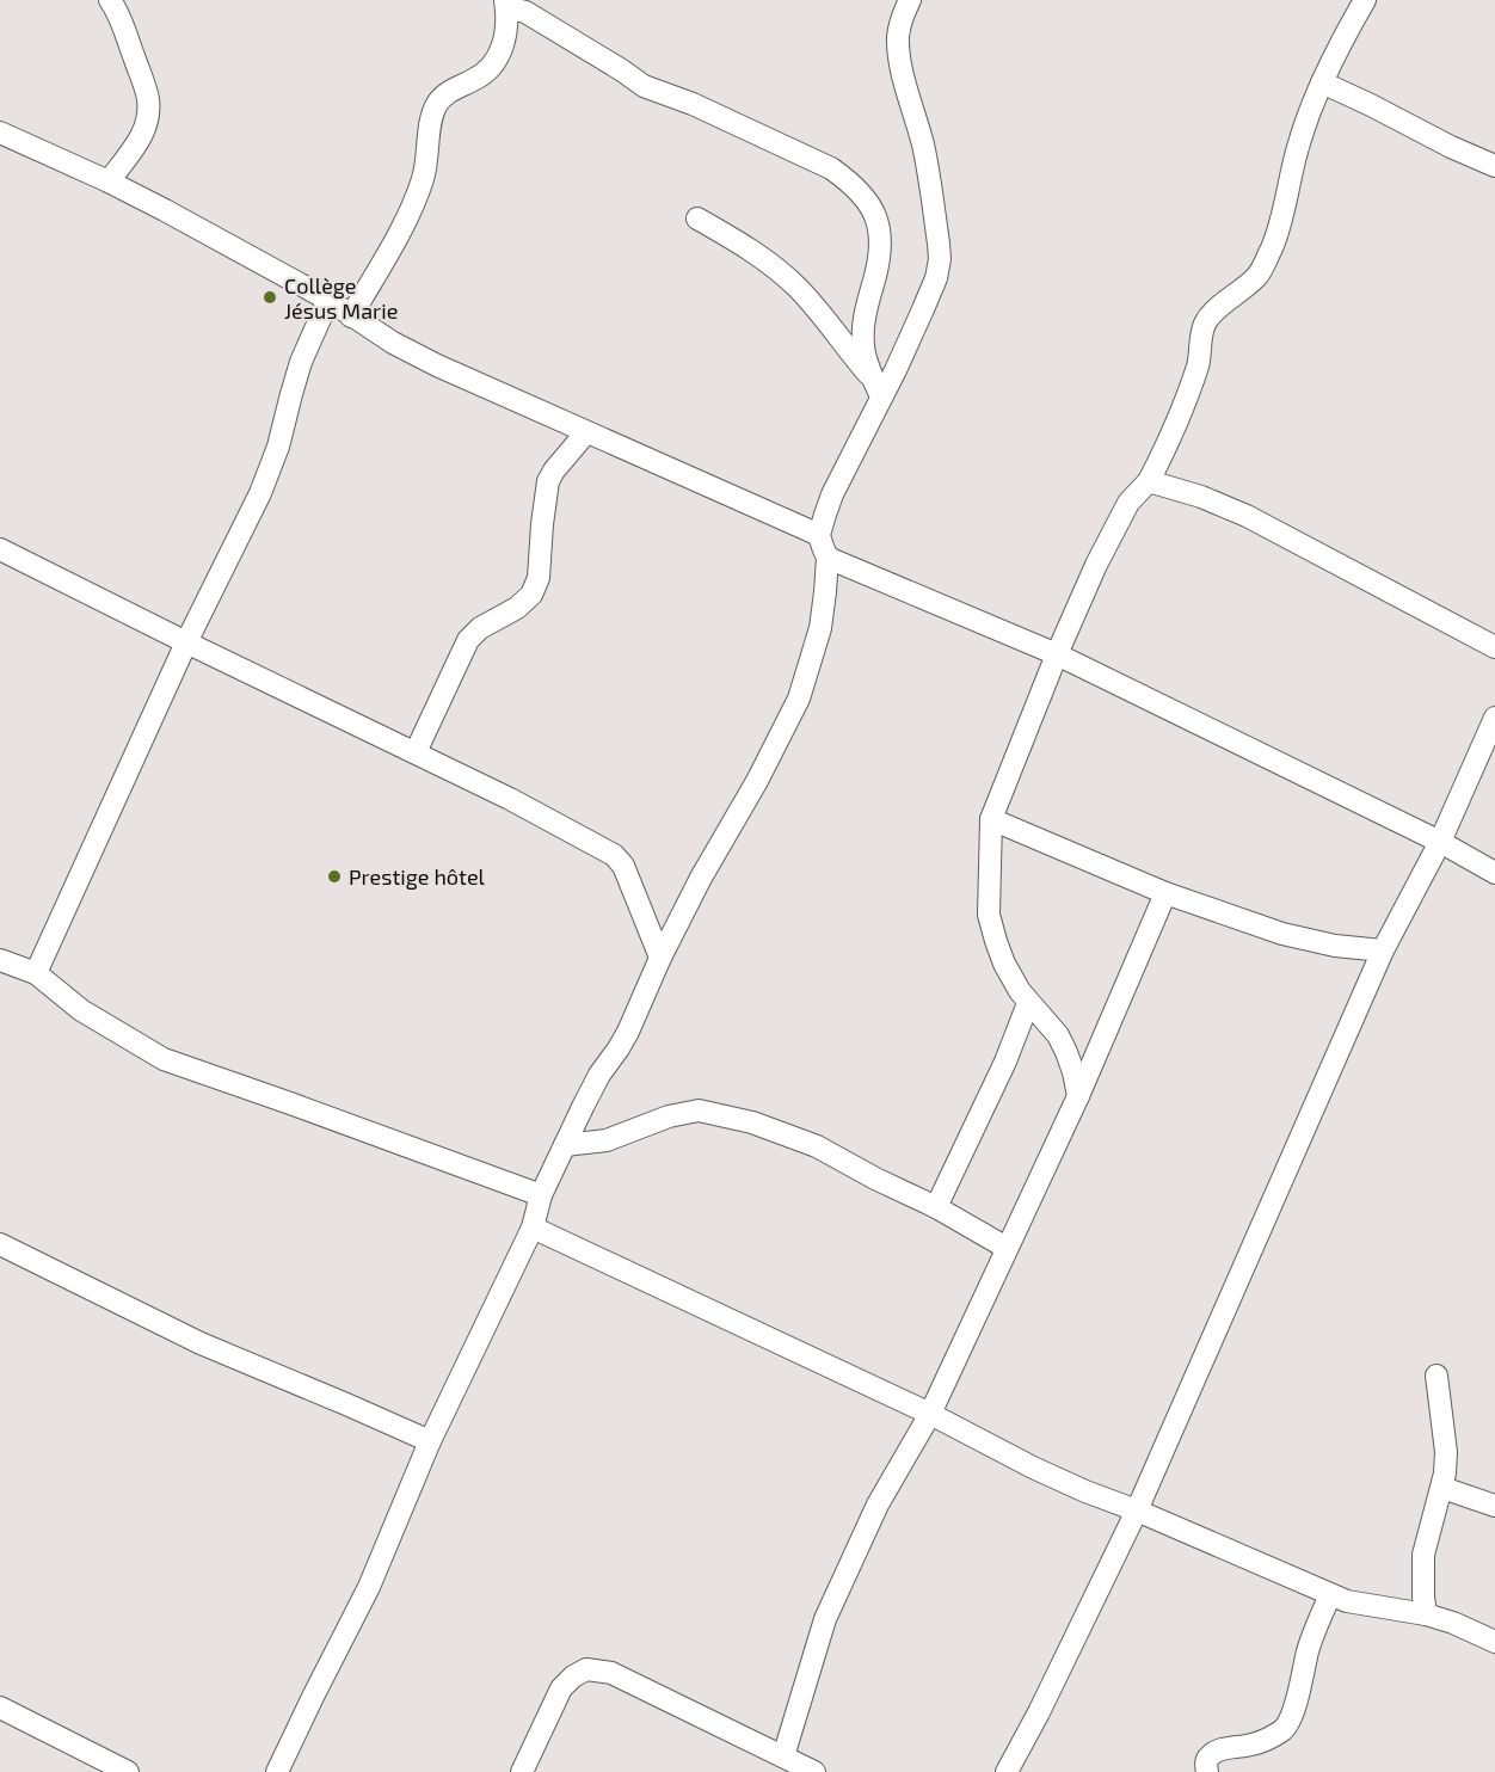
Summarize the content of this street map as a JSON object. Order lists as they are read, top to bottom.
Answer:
{
  "places": ["Collège Jésus Marie", "Prestige hôtel"]
}
